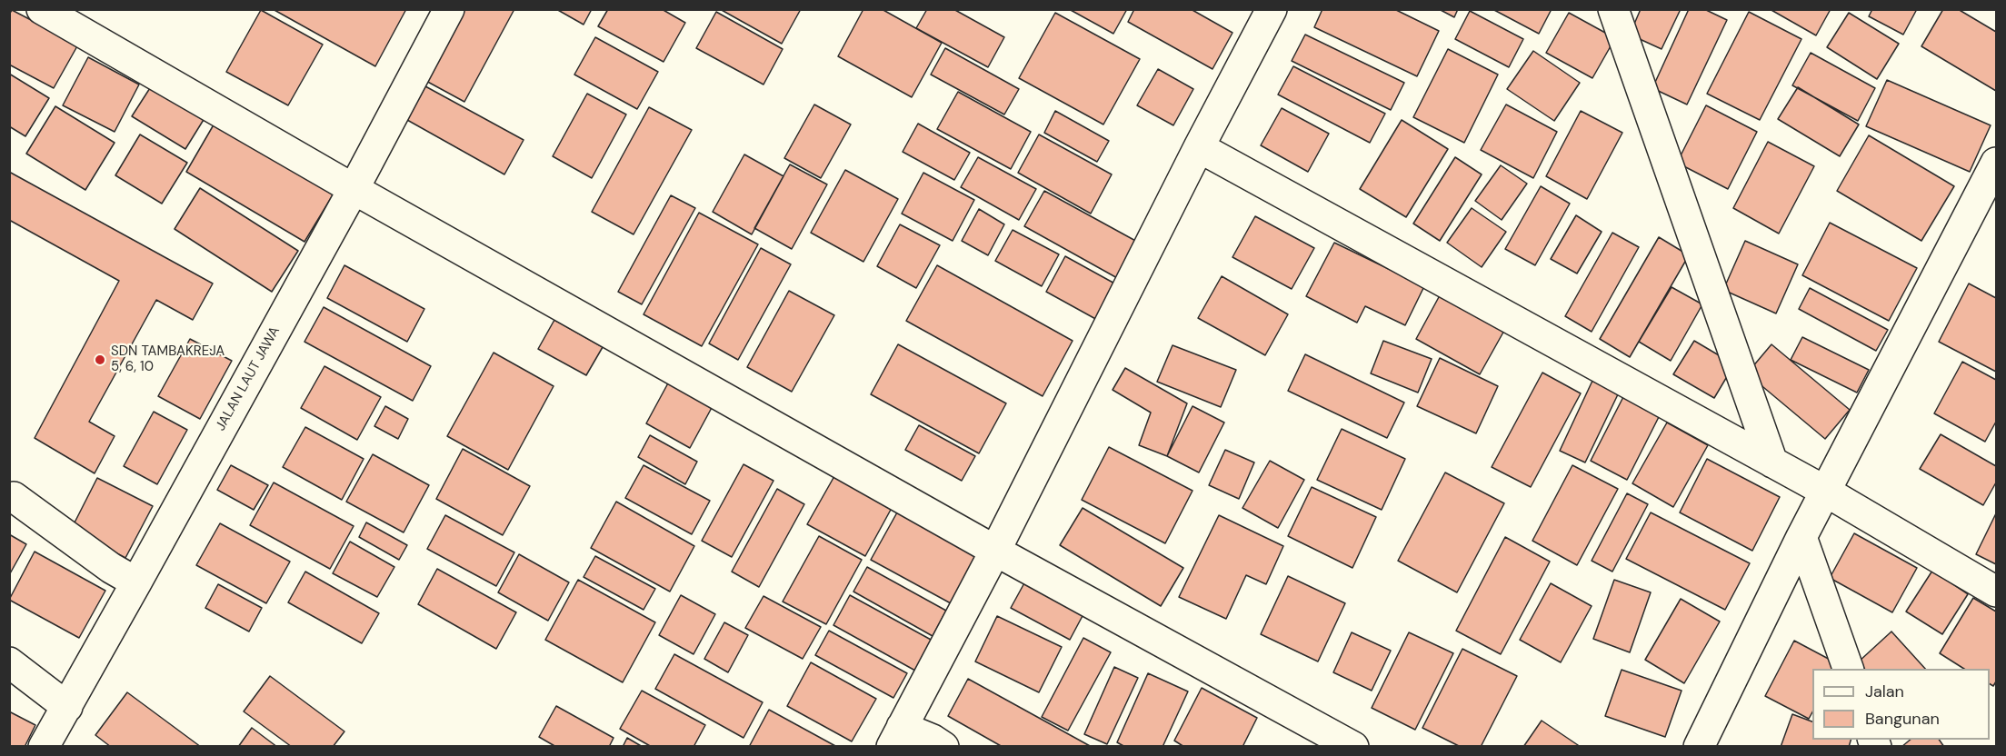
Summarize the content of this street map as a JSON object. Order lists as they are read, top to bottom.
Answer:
{
  "streets": {
    "street": ["JALAN LAUT JAWA"]
  },
  "places": ["SDN TAMBAKREJA 5, 6, 10"],
  "legend": ["Jalan", "Bangunan"]
}
